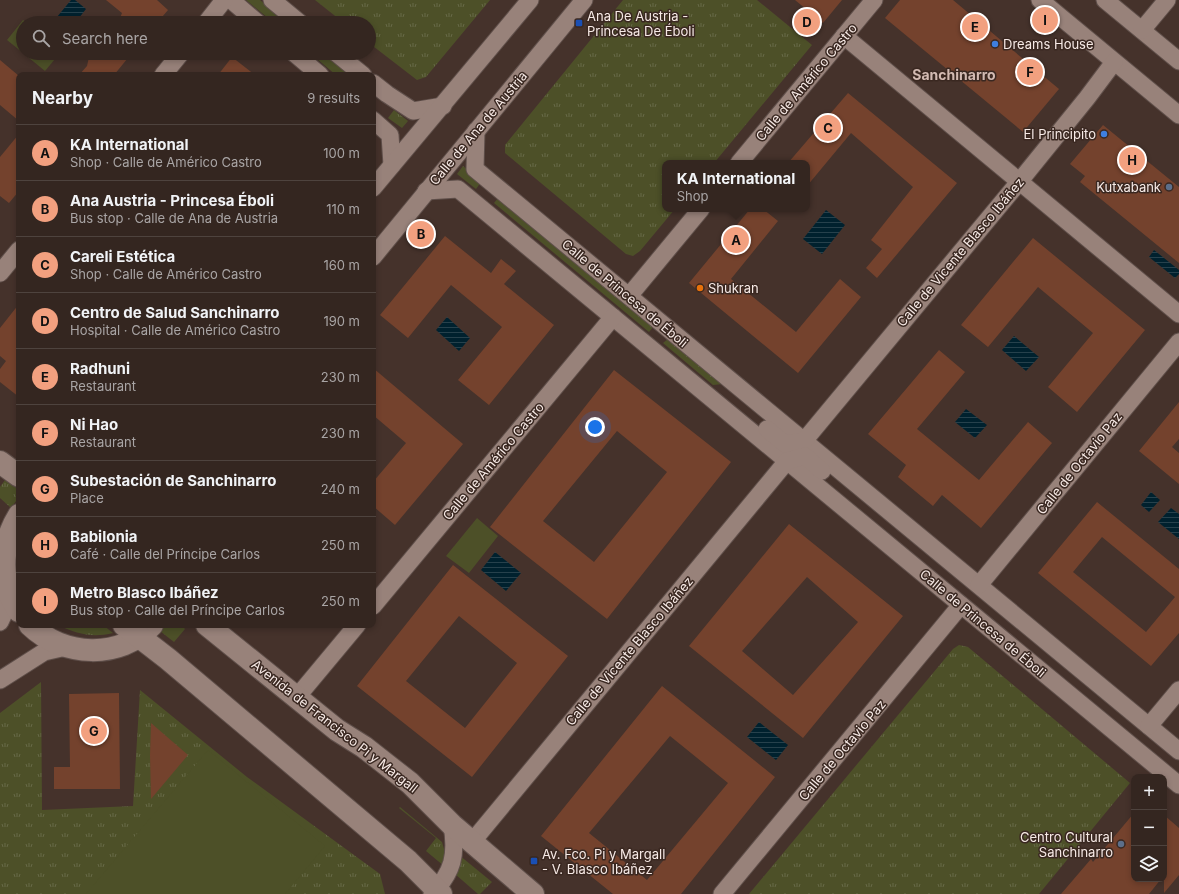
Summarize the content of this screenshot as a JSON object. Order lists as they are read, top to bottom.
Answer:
{
  "streets": {
    "street": [
      "Calle de Américo Castro",
      "Calle de Ana de Austria",
      "Calle de Vicente Blasco Ibáñez",
      "Calle de Princesa de Éboli",
      "Calle de Octavio Paz",
      "Avenida de Francisco Pi y Margall"
    ]
  },
  "crossings": [
    ["Calle de Américo Castro", "Calle de Princesa de Éboli"],
    ["Calle de Ana de Austria", "Calle de Princesa de Éboli"],
    ["Calle de Vicente Blasco Ibáñez", "Calle de Princesa de Éboli"],
    ["Calle de Vicente Blasco Ibáñez", "Avenida de Francisco Pi y Margall"],
    ["Calle de Princesa de Éboli", "Calle de Octavio Paz"]
  ],
  "districts": ["Sanchinarro"],
  "places": {
    "transit": ["Ana De Austria - Princesa De Éboli", "Av. Fco. Pi y Margall - V. Blasco Ibáñez"],
    "other": [
      "Dreams House",
      "El Principito",
      "Kutxabank",
      "Shukran",
      "Centro Cultural Sanchinarro"
    ]
  },
  "page": {
    "pins": [
      "I",
      "D",
      "E",
      "F",
      "C",
      "H",
      "B",
      "A",
      "G"
    ],
    "search": "Search here",
    "heading": ["Nearby", "9 results"],
    "list": [
      {
        "mark": "A",
        "name": "KA International",
        "note": "Shop · Calle de Américo Castro",
        "value": "100 m"
      },
      {
        "mark": "B",
        "name": "Ana Austria - Princesa Éboli",
        "note": "Bus stop · Calle de Ana de Austria",
        "value": "110 m"
      },
      {
        "mark": "C",
        "name": "Careli Estética",
        "note": "Shop · Calle de Américo Castro",
        "value": "160 m"
      },
      {
        "mark": "D",
        "name": "Centro de Salud Sanchinarro",
        "note": "Hospital · Calle de Américo Castro",
        "value": "190 m"
      },
      {
        "mark": "E",
        "name": "Radhuni",
        "note": "Restaurant",
        "value": "230 m"
      },
      {
        "mark": "F",
        "name": "Ni Hao",
        "note": "Restaurant",
        "value": "230 m"
      },
      {
        "mark": "G",
        "name": "Subestación de Sanchinarro",
        "note": "Place",
        "value": "240 m"
      },
      {
        "mark": "H",
        "name": "Babilonia",
        "note": "Café · Calle del Príncipe Carlos",
        "value": "250 m"
      },
      {
        "mark": "I",
        "name": "Metro Blasco Ibáñez",
        "note": "Bus stop · Calle del Príncipe Carlos",
        "value": "250 m"
      }
    ],
    "popup": ["KA International", "Shop"],
    "map_buttons": ["+", "−"]
  }
}
